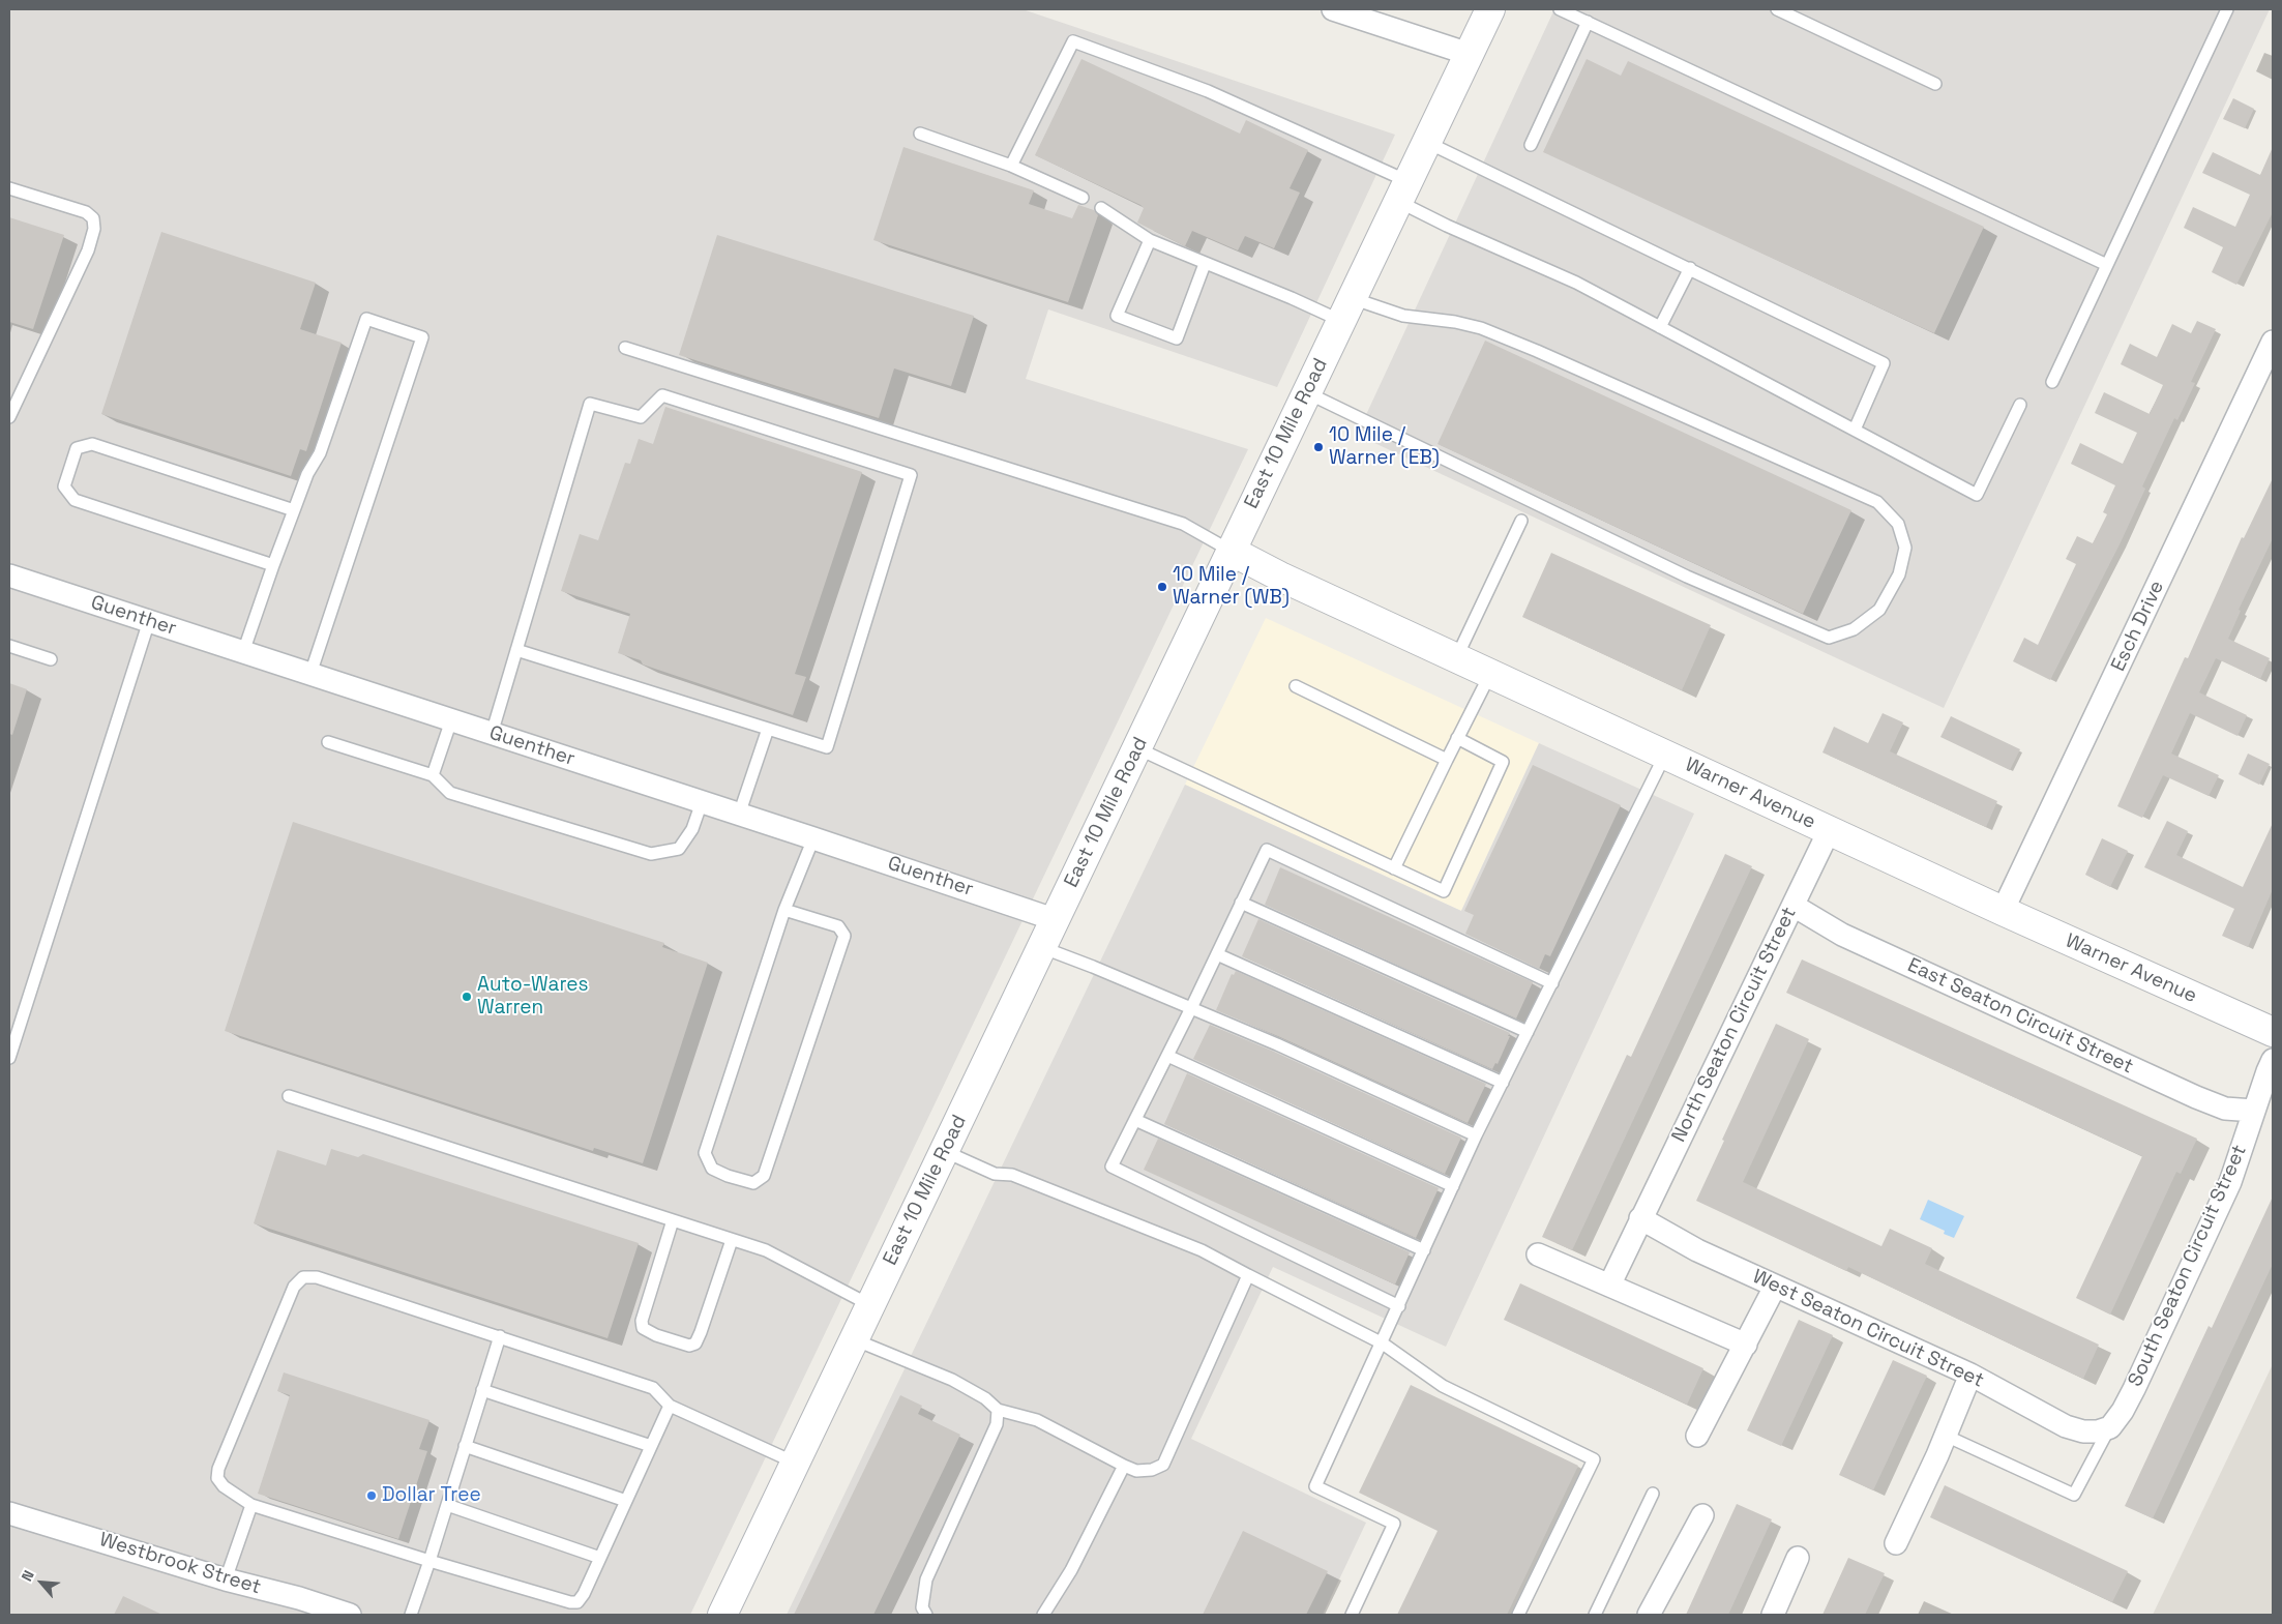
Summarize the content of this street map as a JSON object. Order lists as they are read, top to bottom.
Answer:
{
  "streets": {
    "main road": ["East 10 Mile Road", "Warner Avenue"],
    "street": [
      "Guenther",
      "Esch Drive",
      "East Seaton Circuit Street",
      "North Seaton Circuit Street",
      "South Seaton Circuit Street",
      "West Seaton Circuit Street",
      "Westbrook Street"
    ]
  },
  "crossings": [
    ["East 10 Mile Road", "Guenther"],
    ["East 10 Mile Road", "Warner Avenue"],
    ["Esch Drive", "Warner Avenue"],
    ["Warner Avenue", "North Seaton Circuit Street"],
    ["East Seaton Circuit Street", "North Seaton Circuit Street"],
    ["East Seaton Circuit Street", "South Seaton Circuit Street"],
    ["North Seaton Circuit Street", "West Seaton Circuit Street"],
    ["South Seaton Circuit Street", "West Seaton Circuit Street"]
  ],
  "places": [
    "10 Mile / Warner (EB)",
    "10 Mile / Warner (WB)",
    "Auto-Wares Warren",
    "Dollar Tree"
  ],
  "north": "top left"
}
